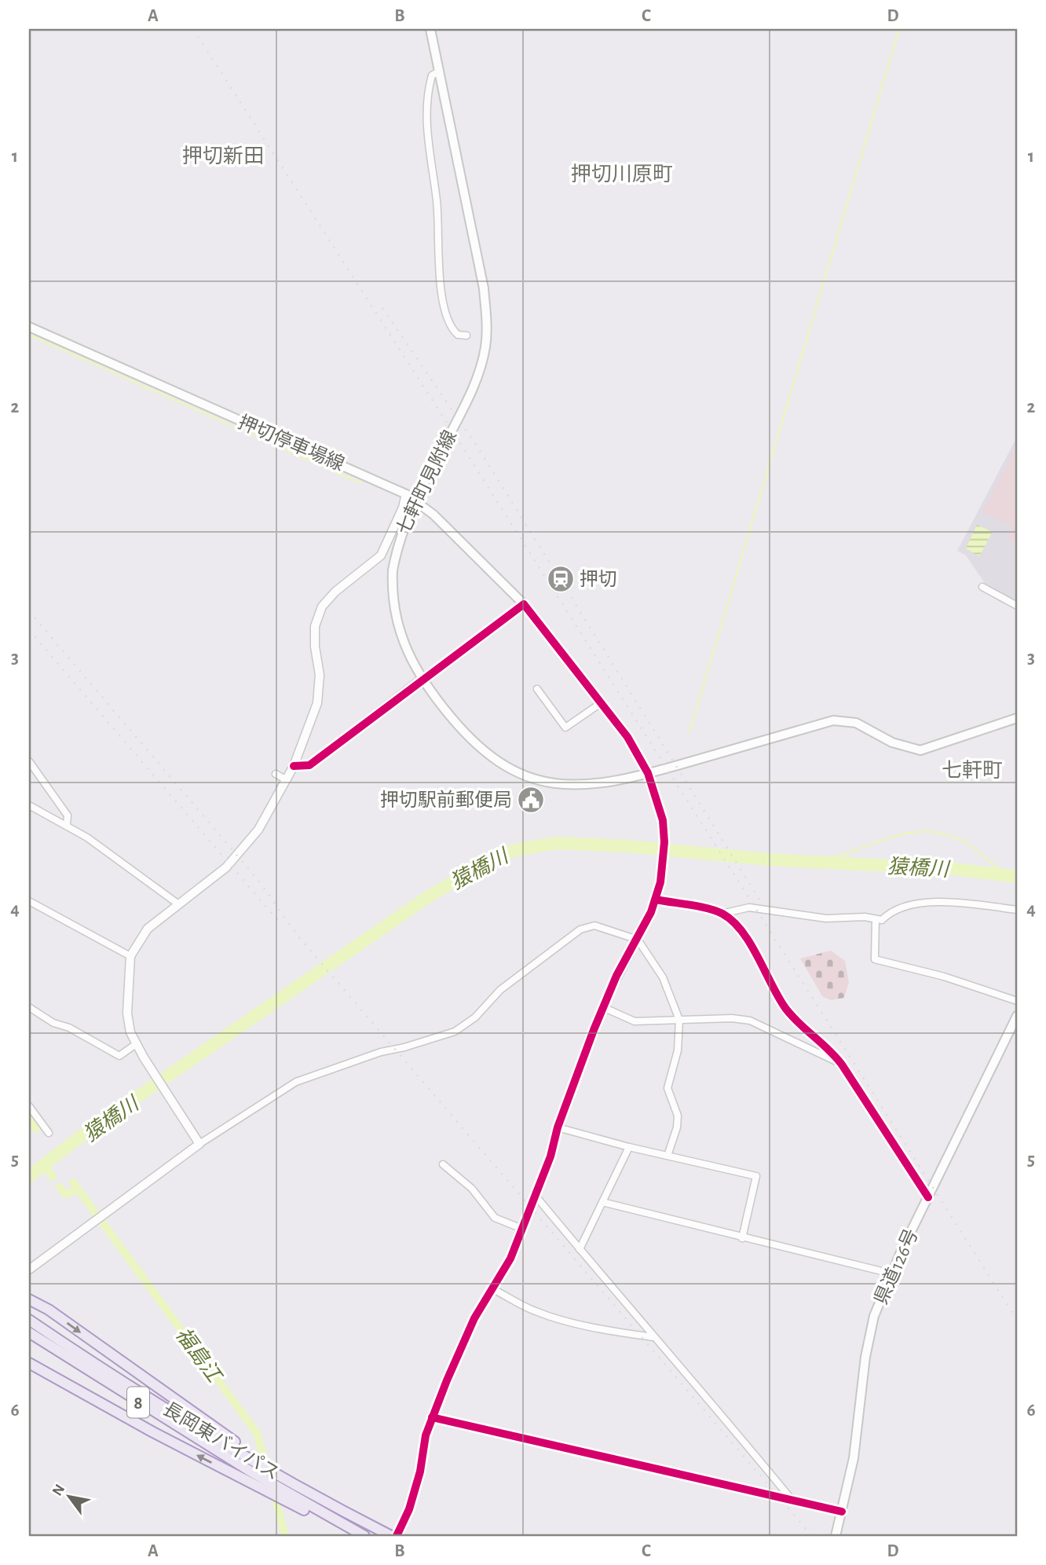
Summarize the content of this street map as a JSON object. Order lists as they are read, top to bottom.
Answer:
{
  "streets": {
    "highway": ["8", "長岡東バイパス"],
    "main road": ["押切停車場線", "七軒町見附線", "県道126号"]
  },
  "districts": ["押切新田", "押切川原町", "七軒町"],
  "water": ["猿橋川", "福島江"],
  "places": {
    "station": ["押切"],
    "public building": ["押切駅前郵便局"]
  },
  "north": "top left",
  "grid": {
    "columns": [
      "A",
      "B",
      "C",
      "D"
    ],
    "rows": [
      "1",
      "2",
      "3",
      "4",
      "5",
      "6"
    ]
  }
}
